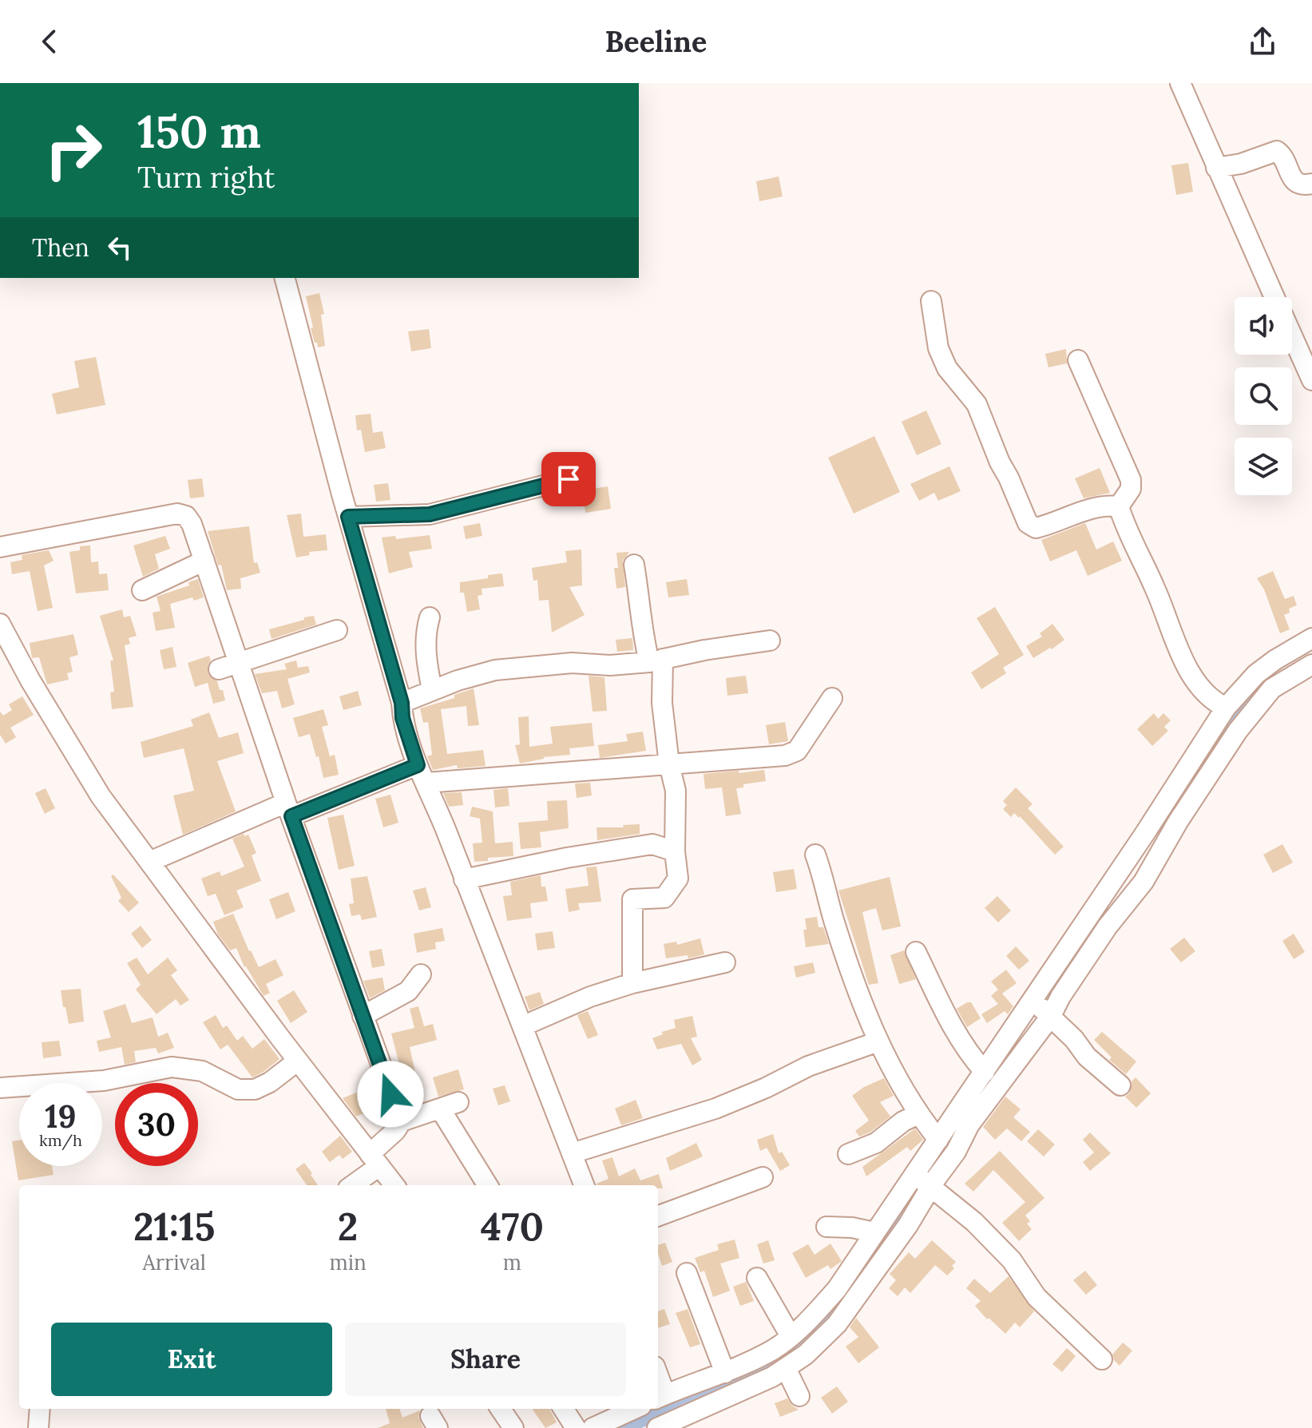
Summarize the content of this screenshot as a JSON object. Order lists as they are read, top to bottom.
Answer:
{
  "page": {
    "header": "Beeline",
    "turn": ["150 m", "Turn right"],
    "then": "Then",
    "speed": "19 km/h",
    "limit": "30",
    "eta": [
      "21:15",
      "Arrival",
      "2",
      "min",
      "470",
      "m"
    ],
    "buttons": ["Exit", "Share"]
  }
}
